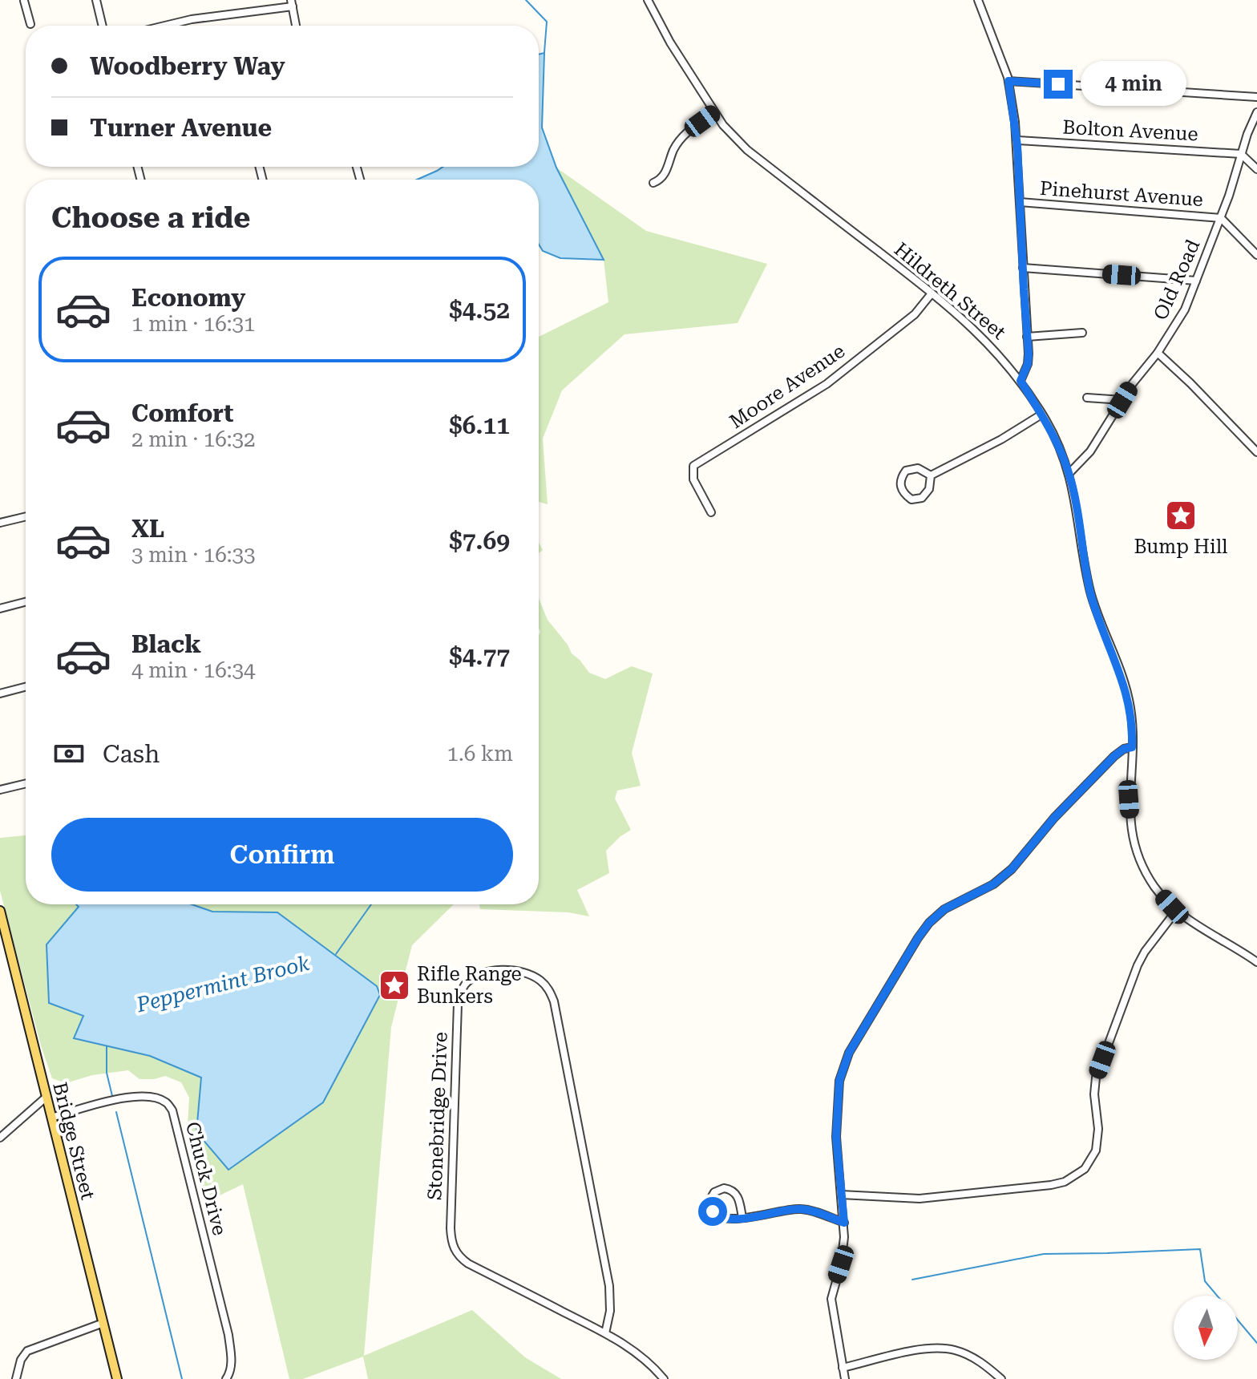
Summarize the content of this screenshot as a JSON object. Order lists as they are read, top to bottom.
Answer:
{
  "streets": {
    "main road": ["Bridge Street"],
    "street": [
      "Bolton Avenue",
      "Pinehurst Avenue",
      "Old Road",
      "Hildreth Street",
      "Moore Avenue",
      "Stonebridge Drive",
      "Chuck Drive"
    ]
  },
  "crossings": [
    ["Bolton Avenue", "Old Road"],
    ["Pinehurst Avenue", "Old Road"],
    ["Old Road", "Hildreth Street"],
    ["Hildreth Street", "Moore Avenue"],
    ["Bridge Street", "Chuck Drive"]
  ],
  "water": ["Peppermint Brook"],
  "places": {
    "place": ["Bump Hill", "Rifle Range Bunkers"]
  },
  "north": "bottom",
  "page": {
    "banner": ["Woodberry Way", "Turner Avenue"],
    "bubble": "4 min",
    "heading": "Choose a ride",
    "list": [
      {
        "name": "Economy",
        "note": "1 min · 16:31",
        "value": "$4.52"
      },
      {
        "name": "Comfort",
        "note": "2 min · 16:32",
        "value": "$6.11"
      },
      {
        "name": "XL",
        "note": "3 min · 16:33",
        "value": "$7.69"
      },
      {
        "name": "Black",
        "note": "4 min · 16:34",
        "value": "$4.77"
      }
    ],
    "pay": ["Cash", "1.6 km"],
    "buttons": "Confirm"
  }
}
